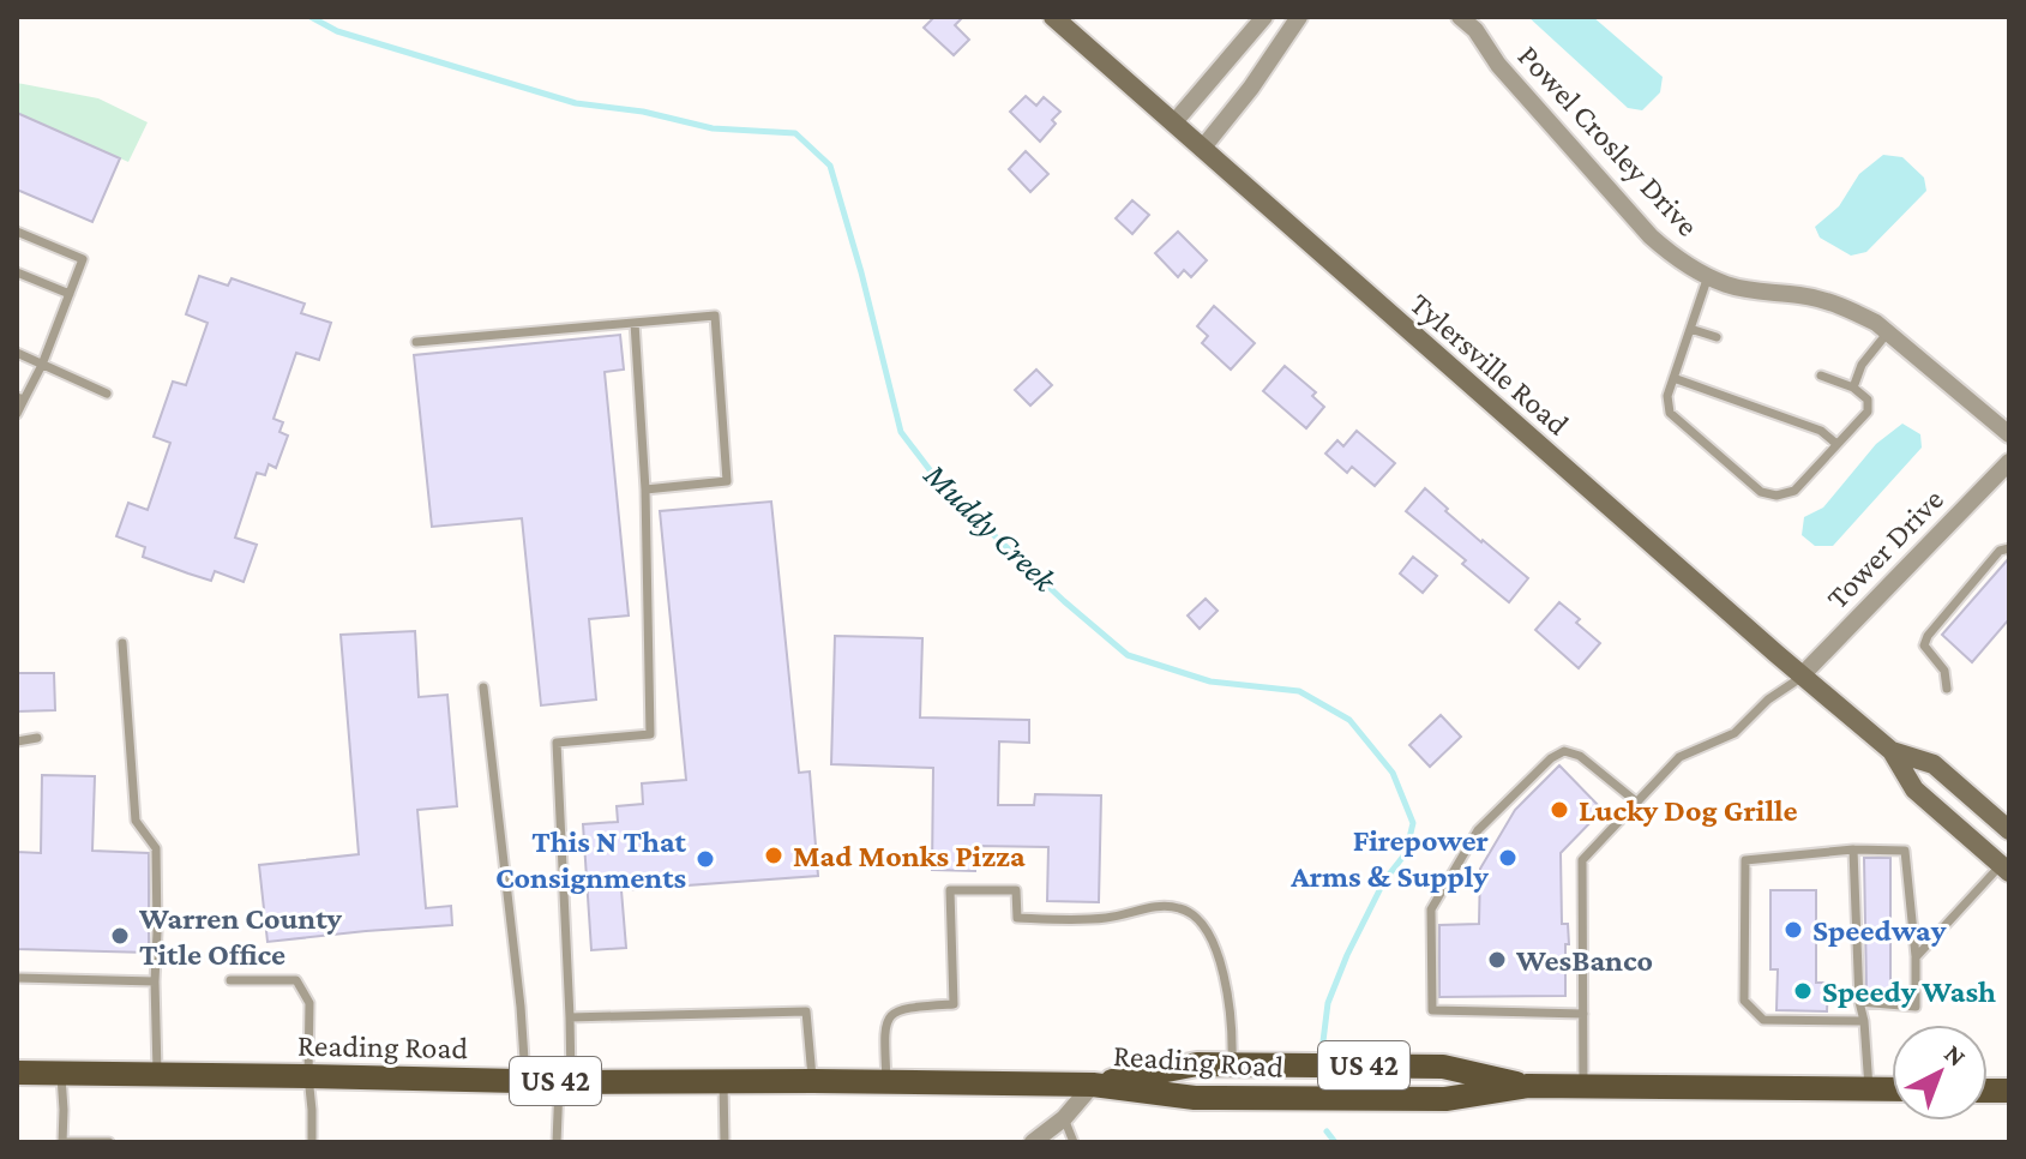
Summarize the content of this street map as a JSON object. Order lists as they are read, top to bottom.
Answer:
{
  "streets": {
    "main road": ["Tylersville Road", "Reading Road", "US 42"],
    "street": ["Powel Crosley Drive", "Tower Drive"]
  },
  "crossings": [
    ["Tylersville Road", "Tower Drive"]
  ],
  "water": ["Muddy Creek"],
  "places": [
    "Lucky Dog Grille",
    "Mad Monks Pizza",
    "Firepower Arms & Supply",
    "This N That Consignments",
    "Speedway",
    "Warren County Title Office",
    "WesBanco",
    "Speedy Wash"
  ],
  "north": "top right"
}
